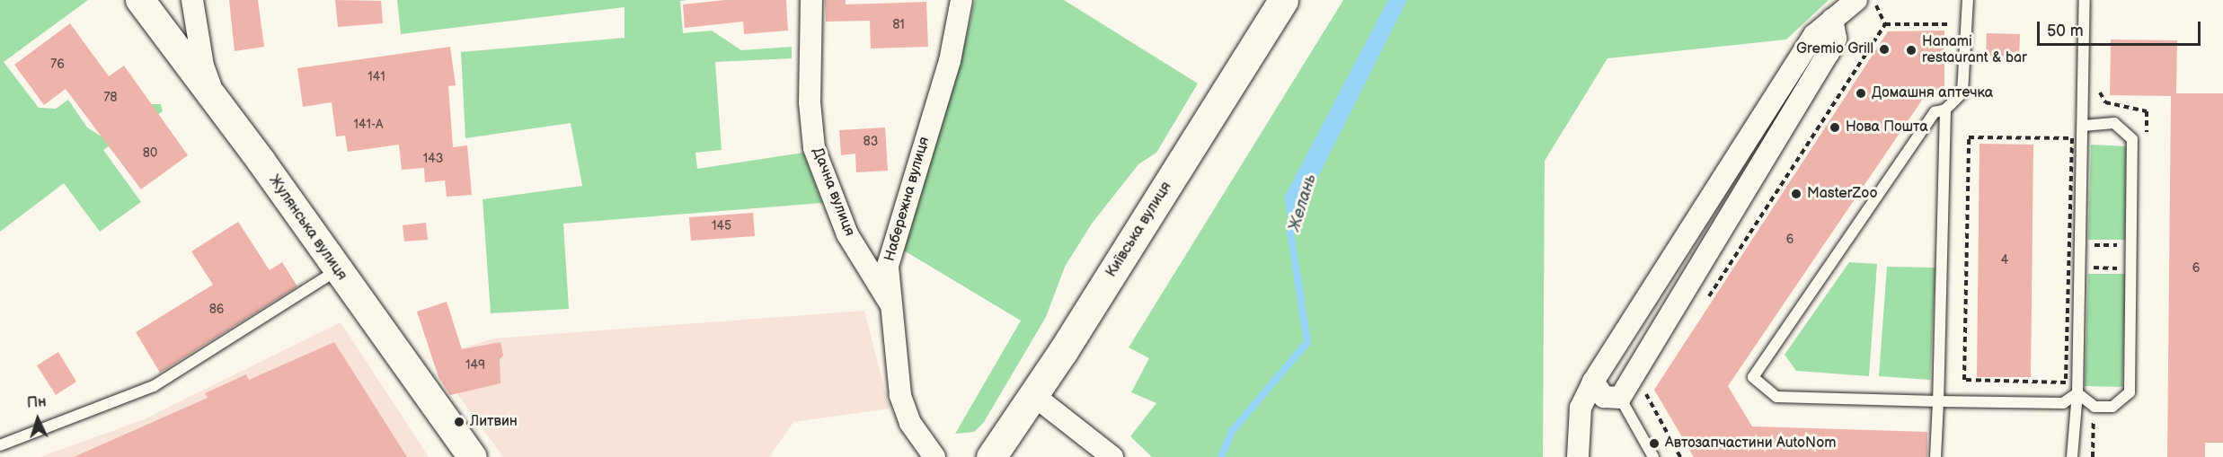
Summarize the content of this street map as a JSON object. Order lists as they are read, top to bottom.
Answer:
{
  "streets": {
    "main road": ["Київська вулиця"],
    "street": ["Дачна вулиця", "Набережна вулиця", "Жулянська вулиця"]
  },
  "crossings": [
    ["Дачна вулиця", "Набережна вулиця"]
  ],
  "water": ["Желань"],
  "places": [
    "Gremio Grill",
    "Hanami restaurant & bar",
    "Домашня аптечка",
    "Нова Пошта",
    "MasterZoo",
    "Литвин",
    "Автозапчастини AutoNom"
  ],
  "house_numbers": [
    "81",
    "76",
    "141",
    "78",
    "141-А",
    "83",
    "80",
    "143",
    "145",
    "6",
    "4",
    "6",
    "86",
    "149"
  ],
  "scale_bar": "50 m",
  "north": "top"
}
